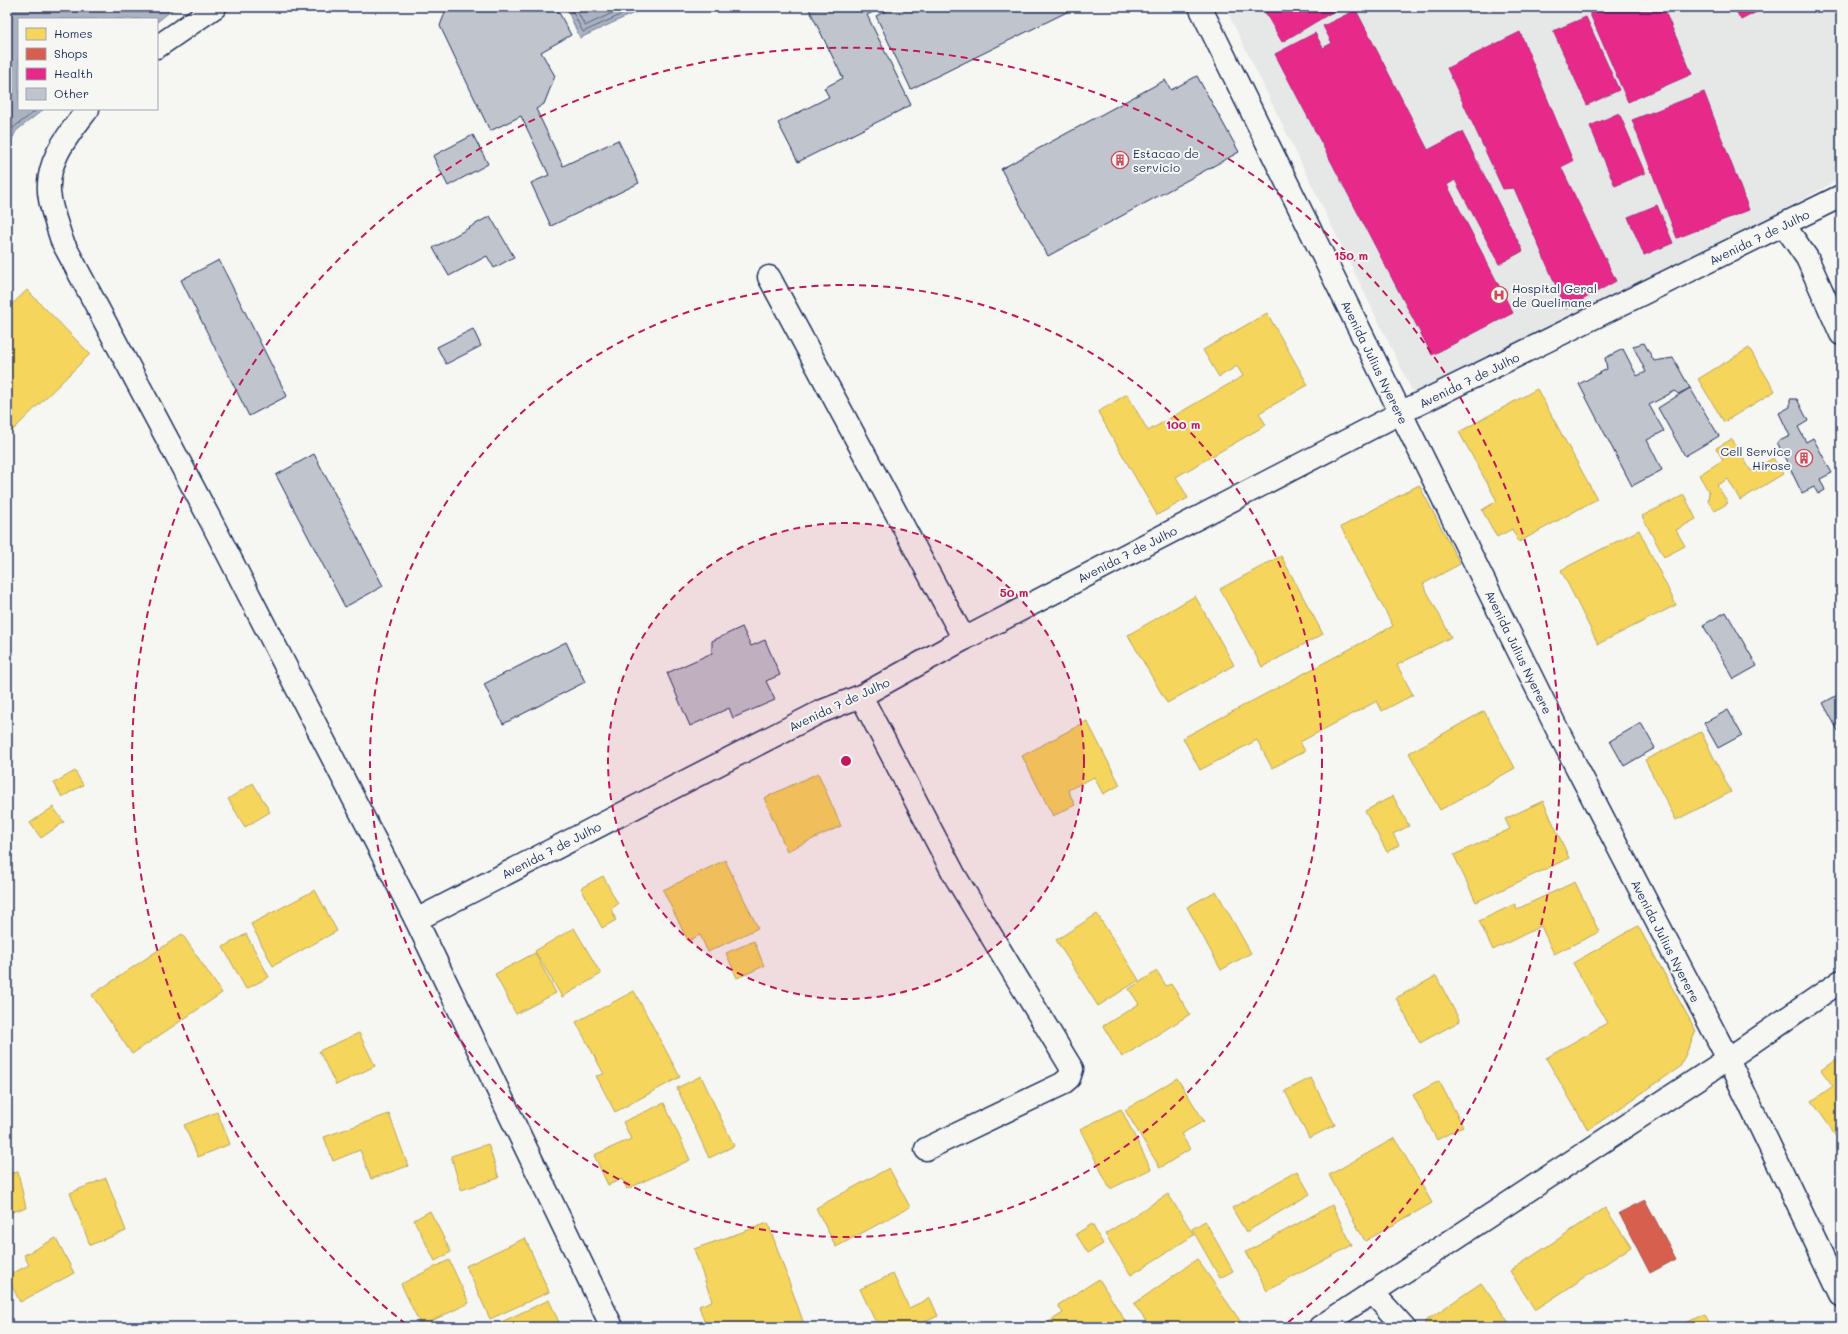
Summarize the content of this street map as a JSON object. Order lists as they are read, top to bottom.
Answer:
{
  "streets": {
    "street": ["Avenida 7 de Julho", "Avenida Julius Nyerere"]
  },
  "crossings": [
    ["Avenida 7 de Julho", "Avenida Julius Nyerere"]
  ],
  "places": {
    "building": ["Estacao de servicio", "Cell Service Hirose"],
    "hospital": ["Hospital Geral de Quelimane"]
  },
  "legend": [
    "Homes",
    "Shops",
    "Health",
    "Other"
  ],
  "rings": ["150 m", "100 m", "50 m"]
}
